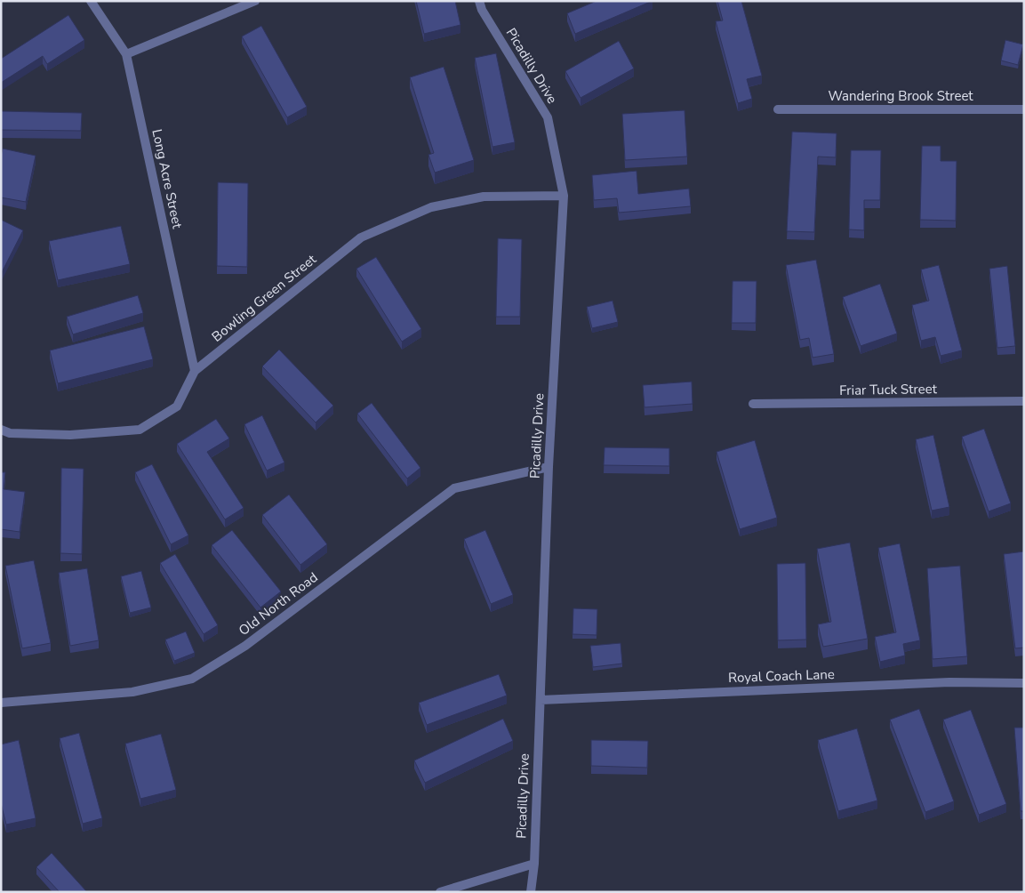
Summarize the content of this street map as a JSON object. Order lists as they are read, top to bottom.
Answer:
{
  "streets": {
    "street": [
      "Picadilly Drive",
      "Wandering Brook Street",
      "Long Acre Street",
      "Bowling Green Street",
      "Friar Tuck Street",
      "Old North Road",
      "Royal Coach Lane"
    ]
  },
  "crossings": [
    ["Picadilly Drive", "Bowling Green Street"],
    ["Picadilly Drive", "Old North Road"],
    ["Picadilly Drive", "Royal Coach Lane"],
    ["Long Acre Street", "Bowling Green Street"]
  ]
}
